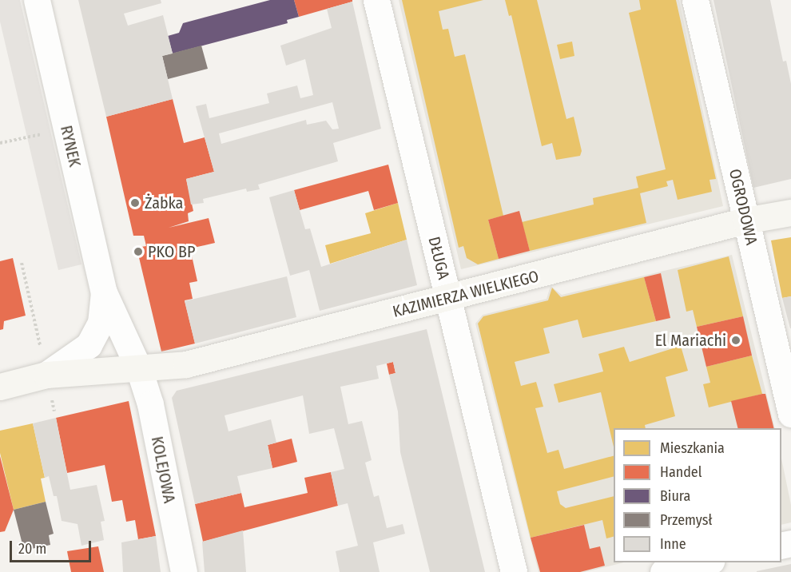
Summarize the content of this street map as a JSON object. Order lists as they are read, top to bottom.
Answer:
{
  "streets": {
    "street": [
      "RYNEK",
      "OGRODOWA",
      "DŁUGA",
      "KAZIMIERZA WIELKIEGO",
      "KOLEJOWA"
    ]
  },
  "crossings": [
    ["RYNEK", "KAZIMIERZA WIELKIEGO"],
    ["RYNEK", "KOLEJOWA"],
    ["OGRODOWA", "KAZIMIERZA WIELKIEGO"],
    ["DŁUGA", "KAZIMIERZA WIELKIEGO"],
    ["KAZIMIERZA WIELKIEGO", "KOLEJOWA"]
  ],
  "places": ["Żabka", "PKO BP", "El Mariachi"],
  "legend": [
    "Mieszkania",
    "Handel",
    "Biura",
    "Przemysł",
    "Inne"
  ],
  "scale_bar": "20 m"
}
